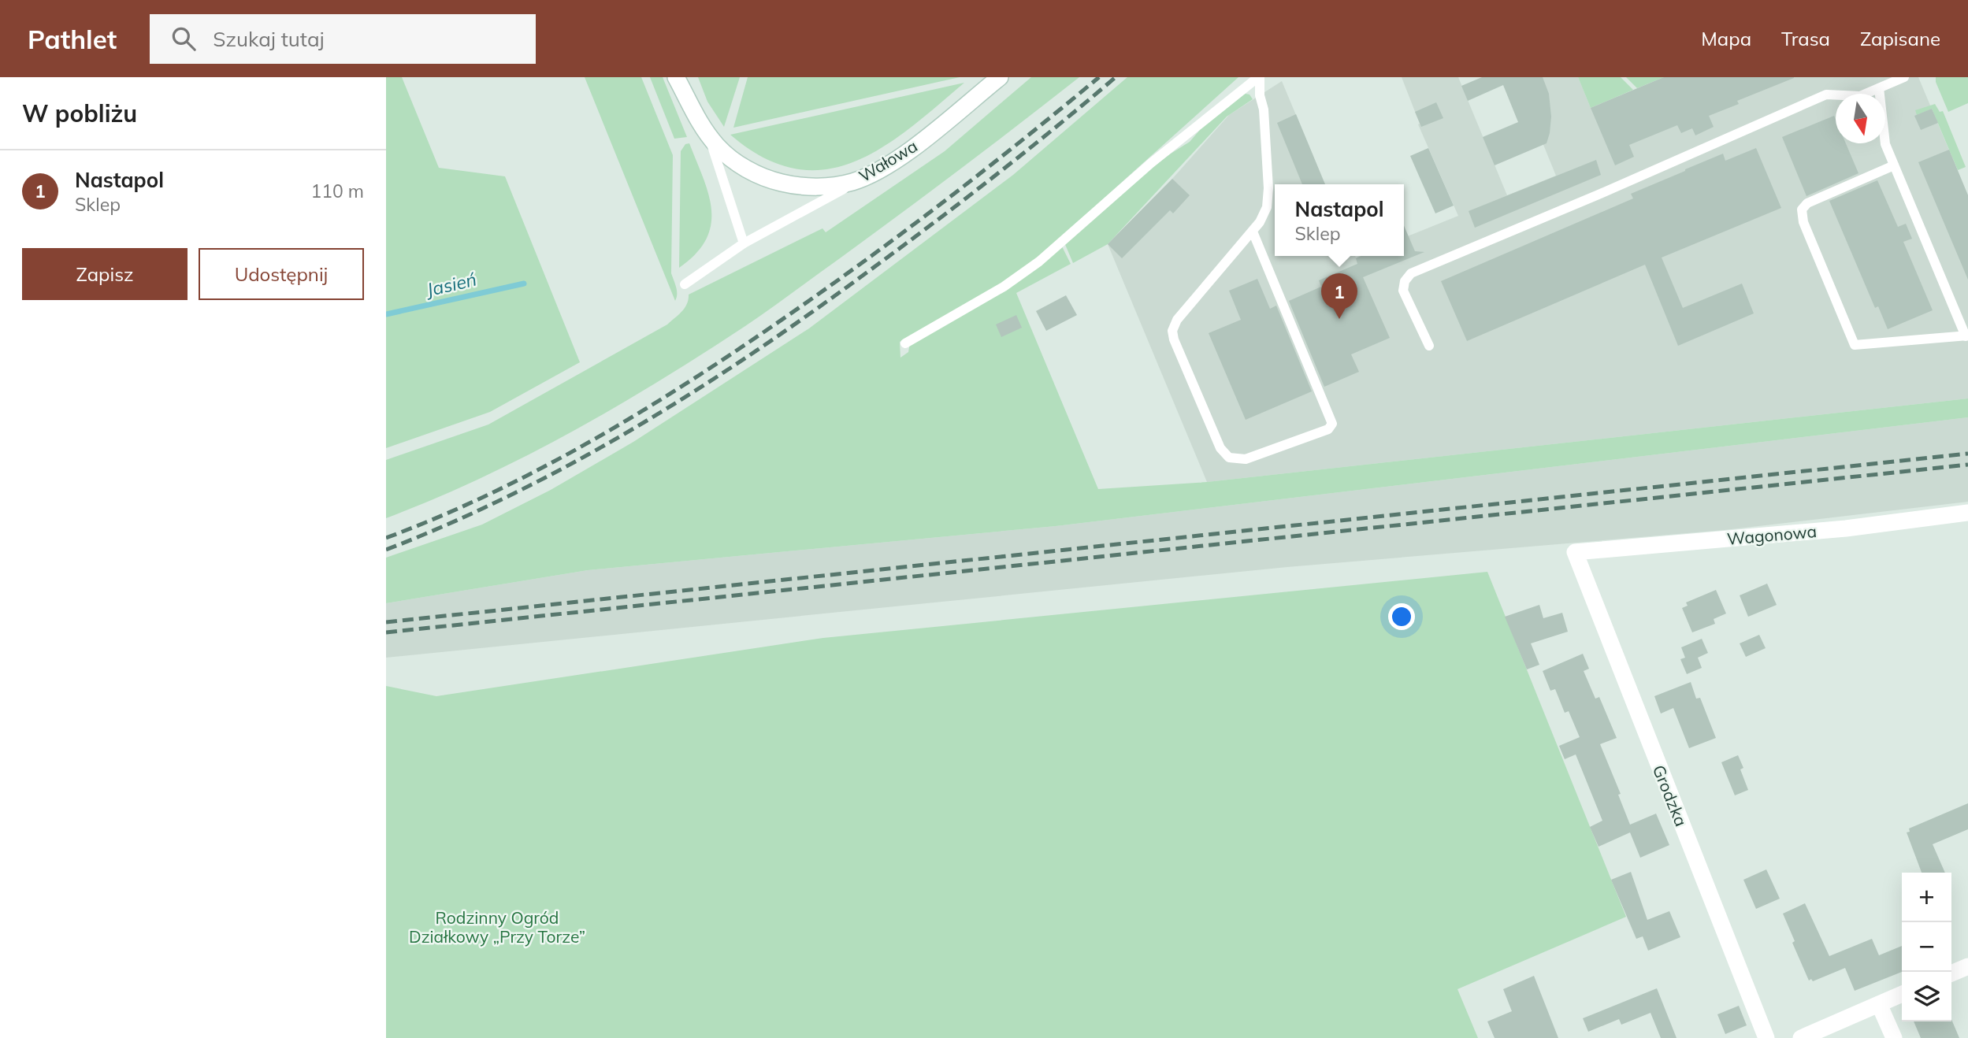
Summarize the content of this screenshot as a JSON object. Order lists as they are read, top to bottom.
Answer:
{
  "streets": {
    "street": ["Wałowa", "Wagonowa", "Grodzka"]
  },
  "crossings": [
    ["Wagonowa", "Grodzka"]
  ],
  "water": ["Jasień"],
  "parks": ["Rodzinny Ogród Działkowy „Przy Torze”"],
  "north": "bottom",
  "page": {
    "header": "Pathlet",
    "search": "Szukaj tutaj",
    "nav": ["Mapa", "Trasa", "Zapisane"],
    "heading": "W pobliżu",
    "list": [
      {
        "mark": "1",
        "name": "Nastapol",
        "note": "Sklep",
        "value": "110 m"
      }
    ],
    "popup": ["Nastapol", "Sklep"],
    "buttons": ["Zapisz", "Udostępnij"],
    "pins": "1",
    "map_buttons": ["+", "−"]
  }
}
